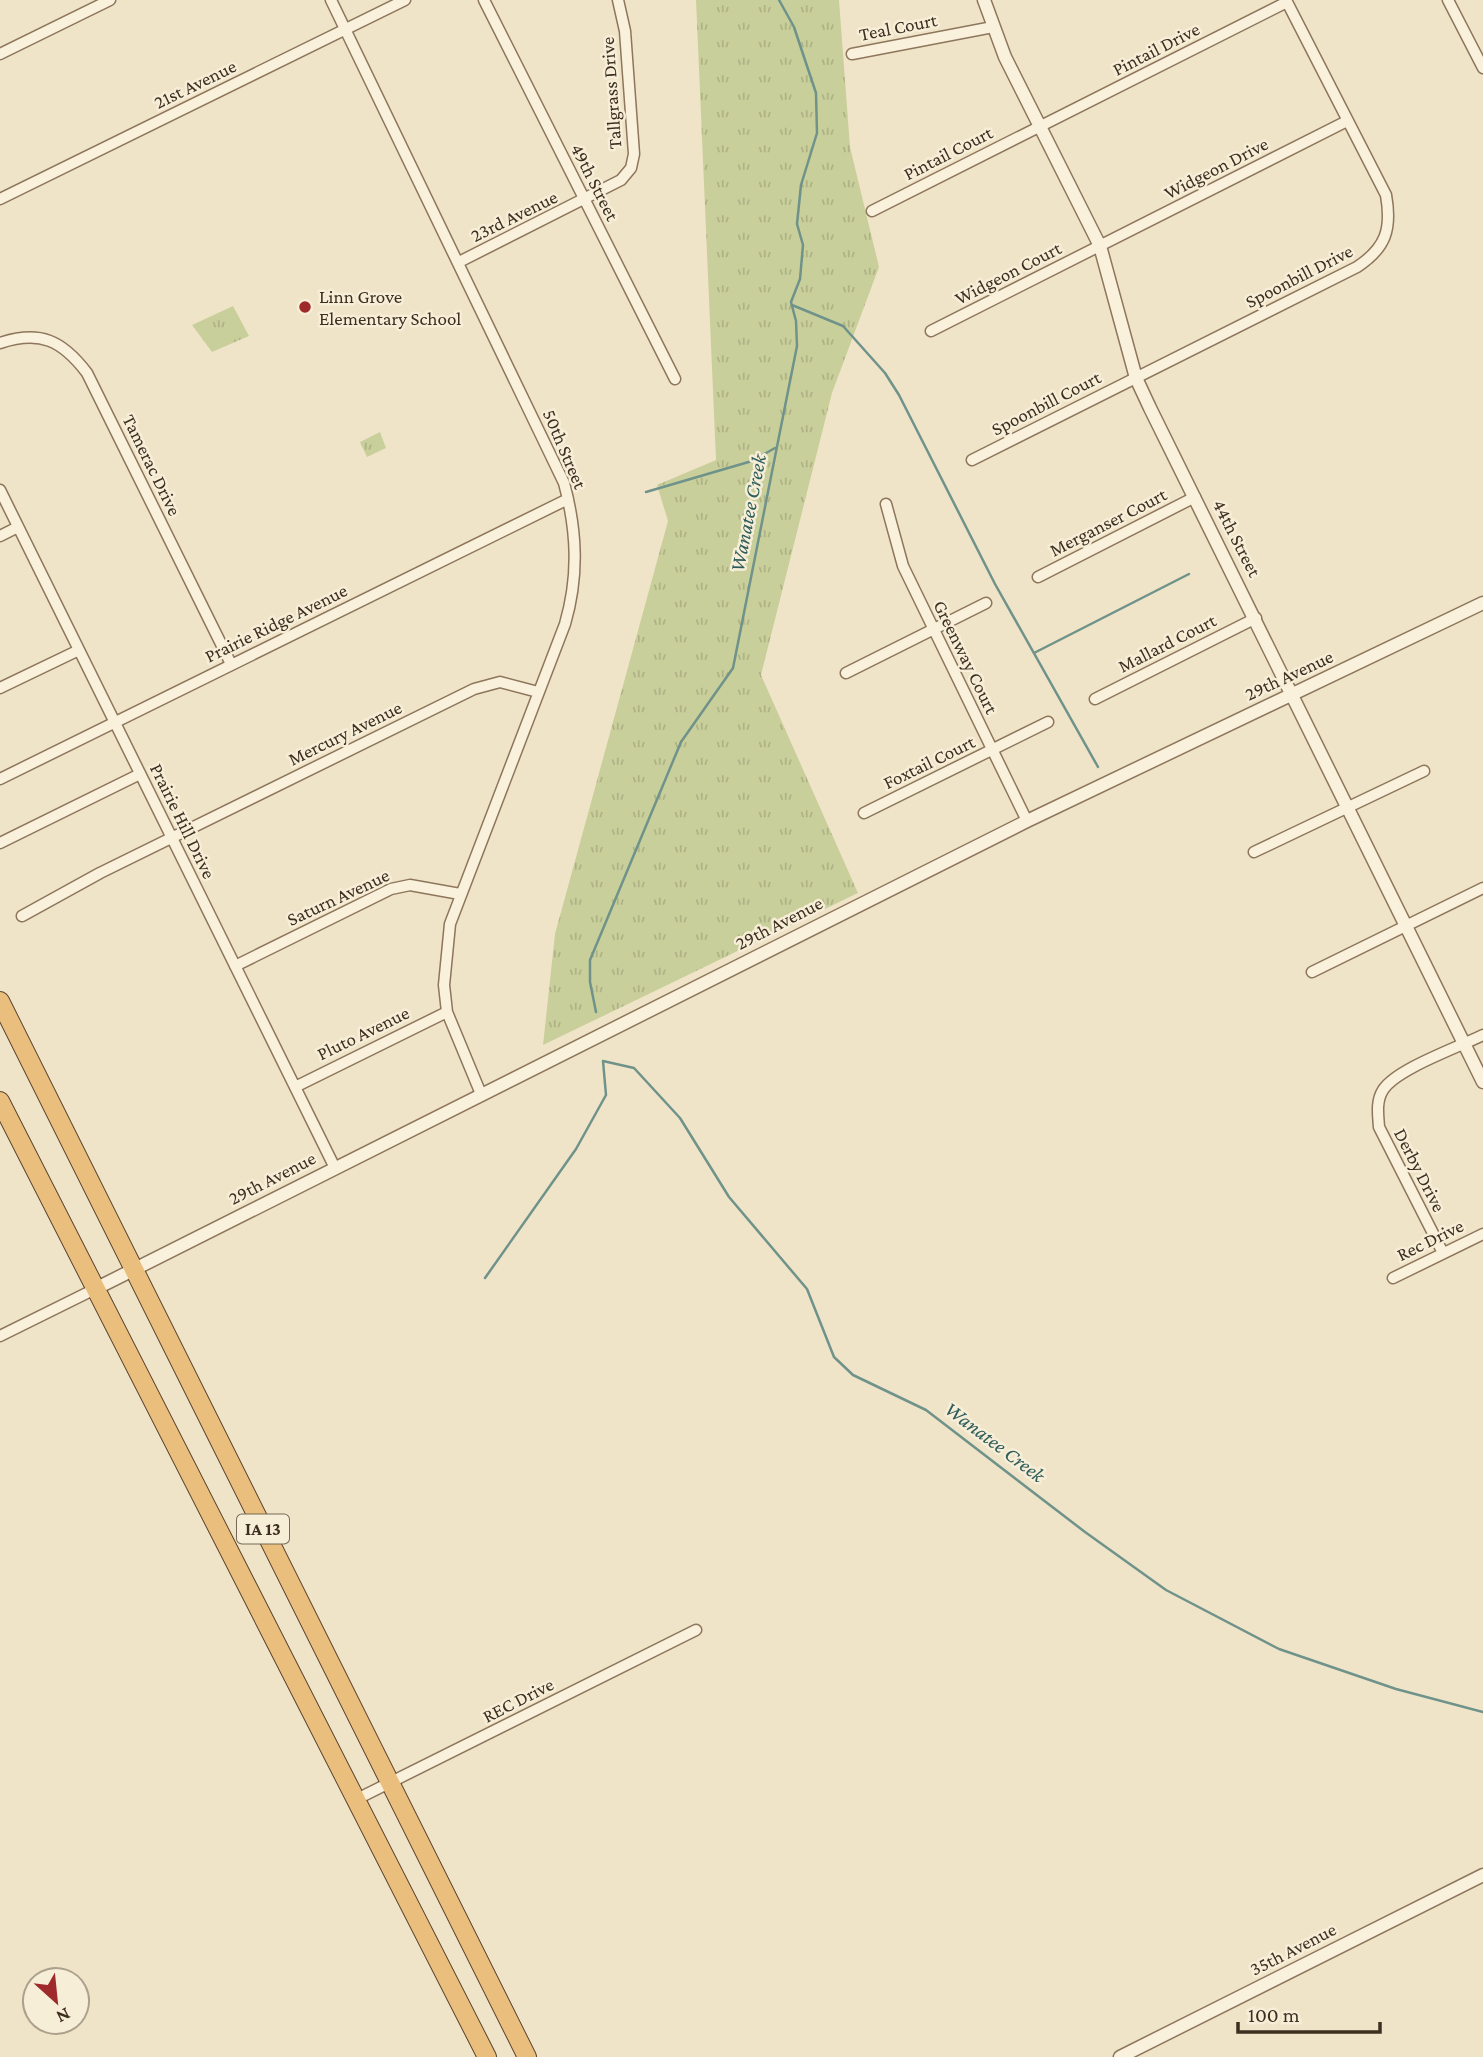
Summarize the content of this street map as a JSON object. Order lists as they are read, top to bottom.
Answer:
{
  "streets": {
    "highway": ["IA 13"],
    "street": [
      "Teal Court",
      "Pintail Drive",
      "21st Avenue",
      "Tallgrass Drive",
      "Pintail Court",
      "Widgeon Drive",
      "49th Street",
      "23rd Avenue",
      "Widgeon Court",
      "Spoonbill Drive",
      "Spoonbill Court",
      "50th Street",
      "Tamerac Drive",
      "Merganser Court",
      "44th Street",
      "Prairie Ridge Avenue",
      "Mallard Court",
      "Greenway Court",
      "29th Avenue",
      "Mercury Avenue",
      "Foxtail Court",
      "Prairie Hill Drive",
      "Saturn Avenue",
      "Pluto Avenue",
      "Derby Drive",
      "Rec Drive",
      "REC Drive",
      "35th Avenue"
    ]
  },
  "crossings": [
    ["Teal Court", "44th Street"],
    ["Pintail Drive", "Pintail Court"],
    ["Pintail Drive", "Spoonbill Drive"],
    ["Pintail Drive", "44th Street"],
    ["21st Avenue", "50th Street"],
    ["Tallgrass Drive", "49th Street"],
    ["Tallgrass Drive", "23rd Avenue"],
    ["Pintail Court", "44th Street"],
    ["Widgeon Drive", "Widgeon Court"],
    ["Widgeon Drive", "Spoonbill Drive"],
    ["Widgeon Drive", "44th Street"],
    ["49th Street", "23rd Avenue"],
    ["23rd Avenue", "50th Street"],
    ["Widgeon Court", "44th Street"],
    ["Spoonbill Drive", "Spoonbill Court"],
    ["Spoonbill Drive", "44th Street"],
    ["Spoonbill Court", "44th Street"],
    ["50th Street", "Prairie Ridge Avenue"],
    ["50th Street", "29th Avenue"],
    ["50th Street", "Mercury Avenue"],
    ["50th Street", "Saturn Avenue"],
    ["50th Street", "Pluto Avenue"],
    ["Tamerac Drive", "Prairie Ridge Avenue"],
    ["Merganser Court", "44th Street"],
    ["44th Street", "Mallard Court"],
    ["44th Street", "29th Avenue"],
    ["44th Street", "Derby Drive"],
    ["Prairie Ridge Avenue", "Prairie Hill Drive"],
    ["Greenway Court", "29th Avenue"],
    ["Greenway Court", "Foxtail Court"],
    ["29th Avenue", "Prairie Hill Drive"],
    ["29th Avenue", "IA 13"],
    ["Mercury Avenue", "Prairie Hill Drive"],
    ["Prairie Hill Drive", "Saturn Avenue"],
    ["Prairie Hill Drive", "Pluto Avenue"],
    ["Derby Drive", "Rec Drive"],
    ["IA 13", "REC Drive"]
  ],
  "water": ["Wanatee Creek"],
  "places": ["Linn Grove Elementary School"],
  "scale_bar": "100 m",
  "north": "bottom right"
}
